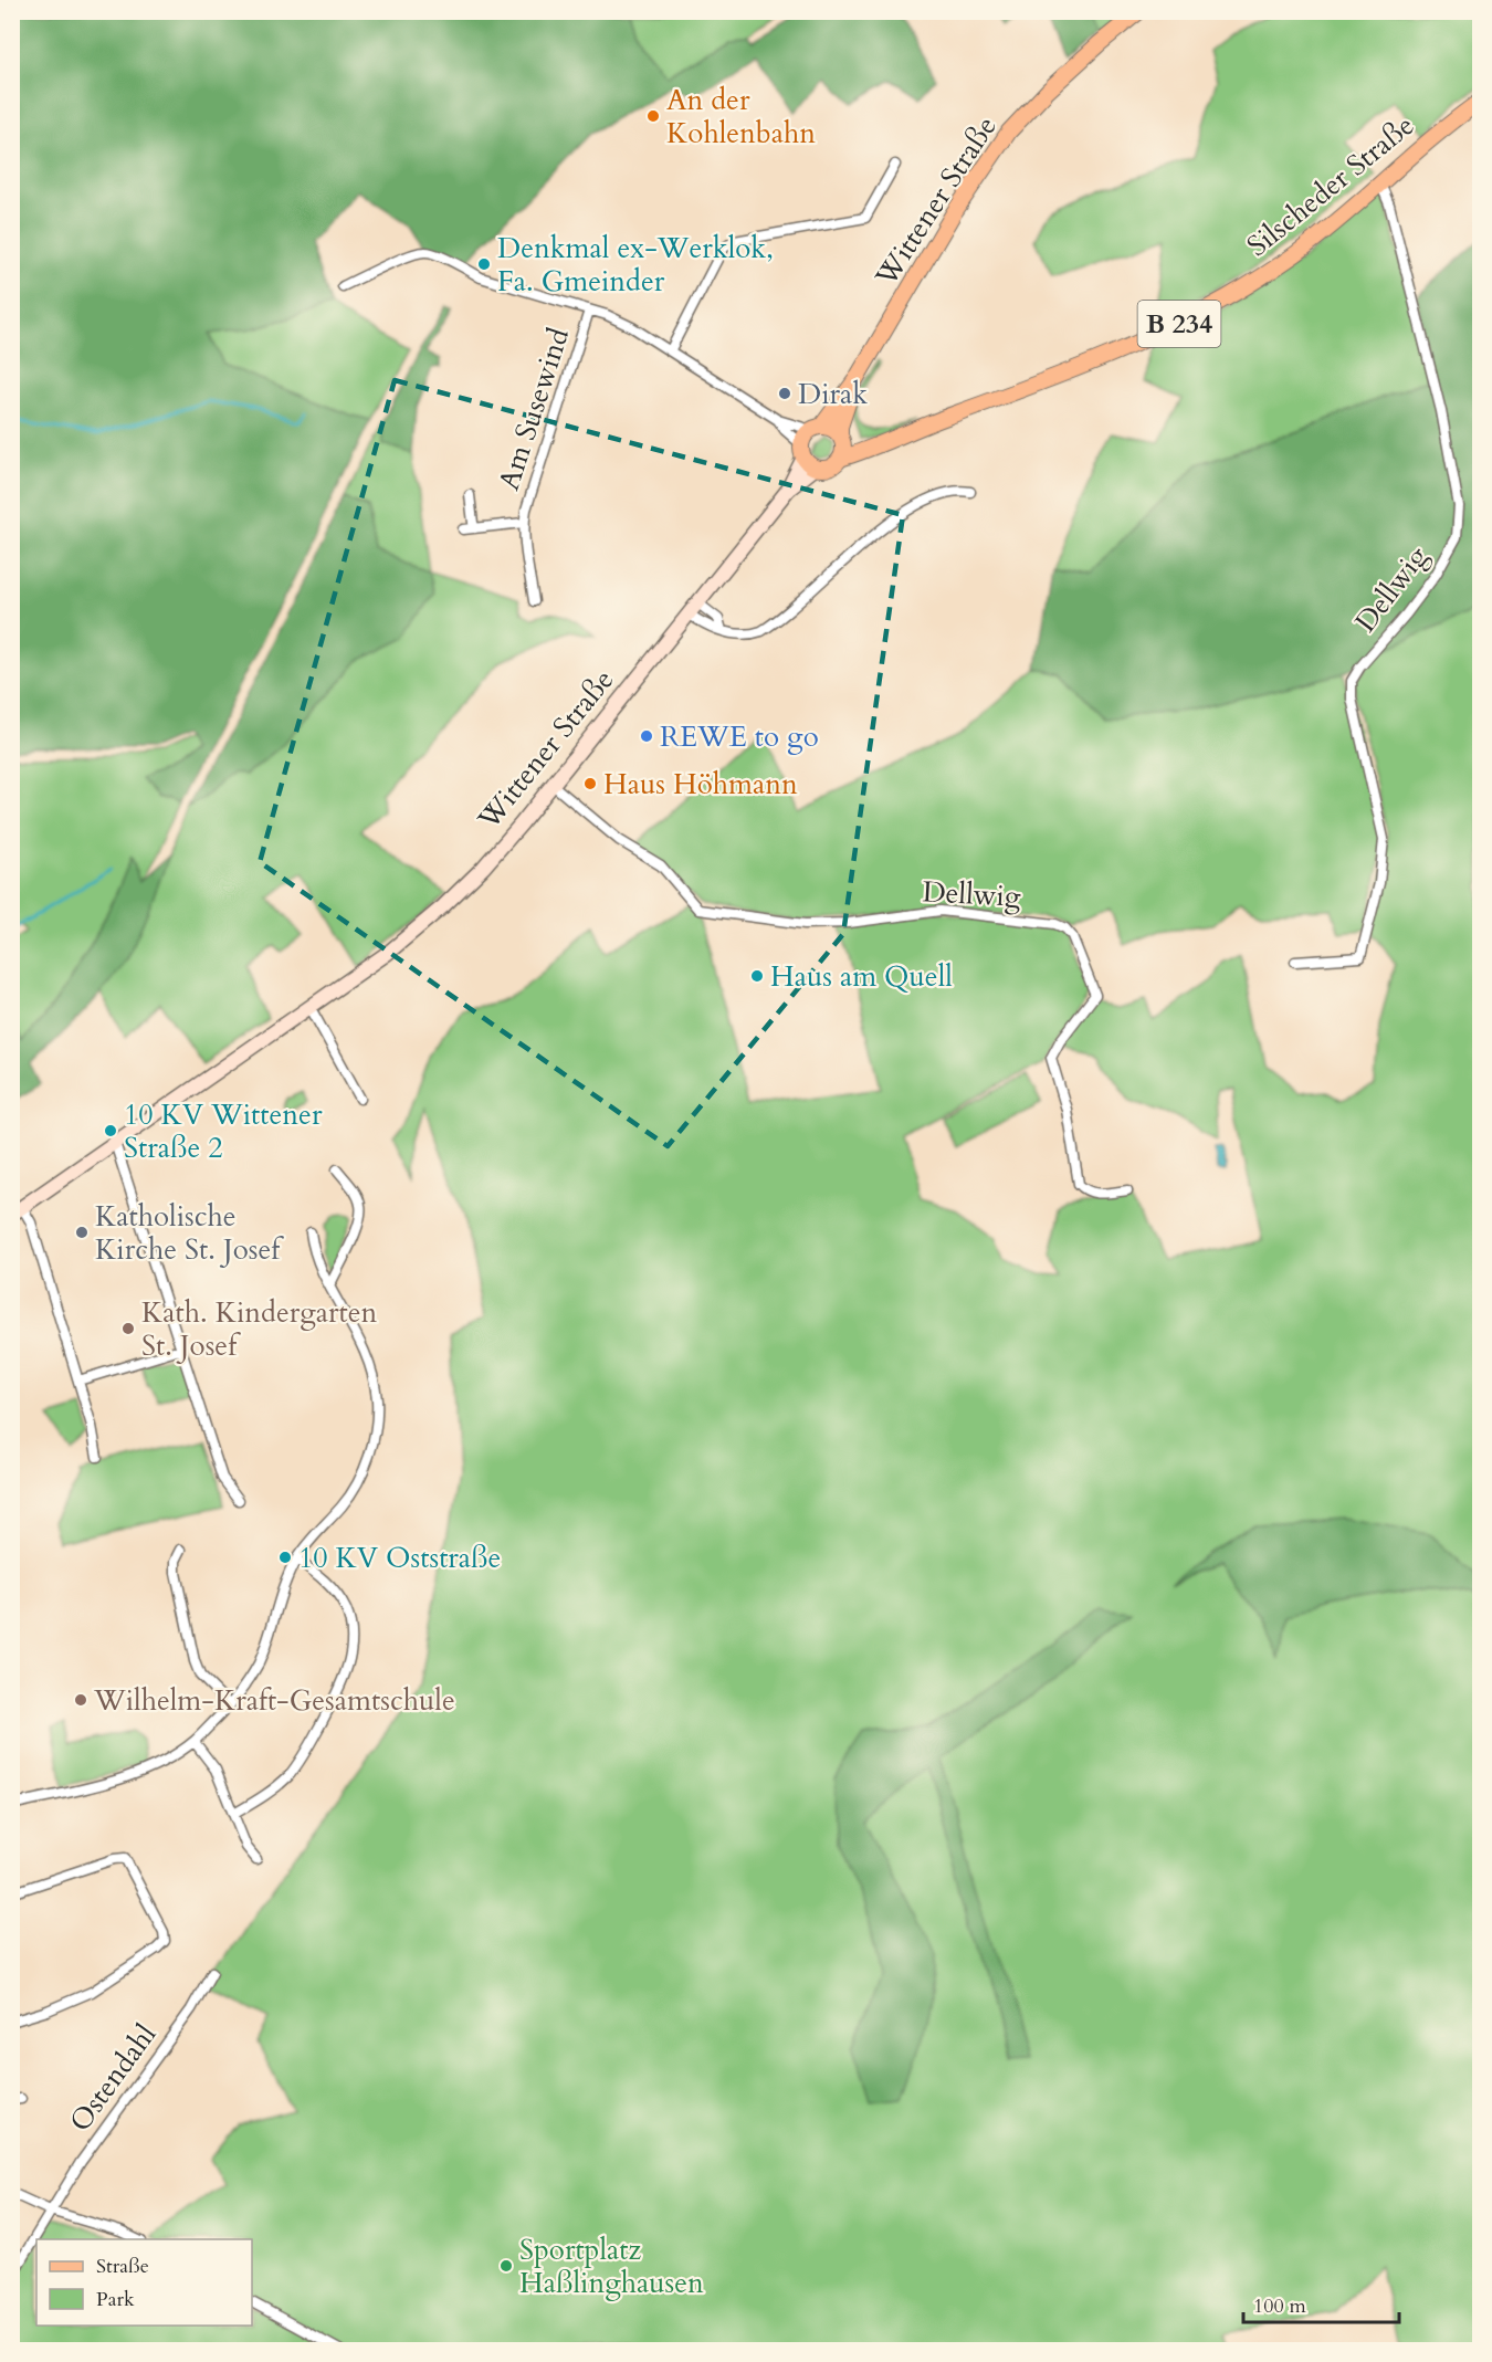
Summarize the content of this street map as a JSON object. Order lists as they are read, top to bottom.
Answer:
{
  "streets": {
    "main road": ["Silscheder Straße", "Wittener Straße", "B 234"],
    "street": ["Am Susewind", "Dellwig", "Ostendahl"]
  },
  "crossings": [
    ["Silscheder Straße", "Wittener Straße"],
    ["Silscheder Straße", "Dellwig"],
    ["Wittener Straße", "Dellwig"]
  ],
  "places": [
    "An der Kohlenbahn",
    "Denkmal ex-Werklok, Fa. Gmeinder",
    "Dirak",
    "REWE to go",
    "Haus Höhmann",
    "Haus am Quell",
    "10 KV Wittener Straße 2",
    "Katholische Kirche St. Josef",
    "Kath. Kindergarten St. Josef",
    "10 KV Oststraße",
    "Wilhelm-Kraft-Gesamtschule",
    "Sportplatz Haßlinghausen"
  ],
  "legend": ["Straße", "Park"],
  "scale_bar": "100 m"
}
